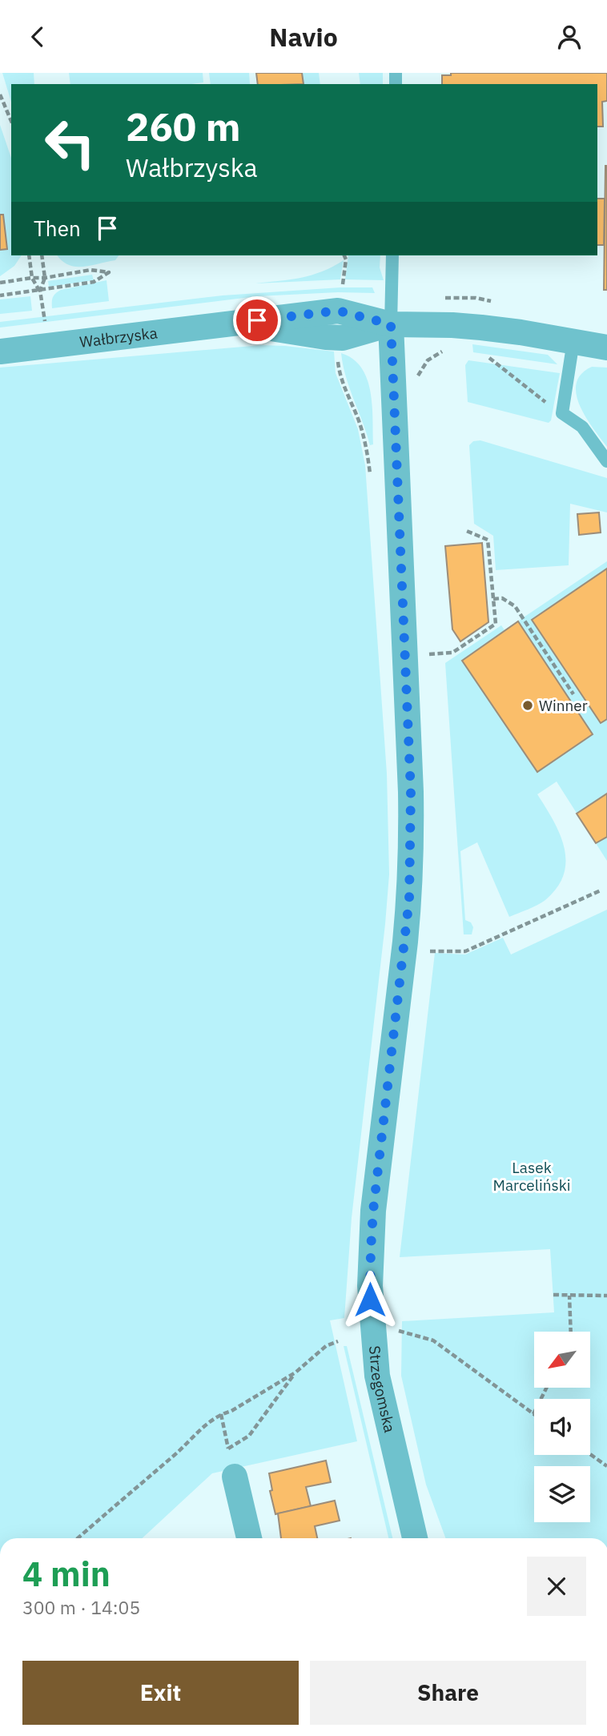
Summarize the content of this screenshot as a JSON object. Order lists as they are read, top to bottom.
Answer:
{
  "streets": {
    "street": ["Wałbrzyska", "Strzegomska"]
  },
  "crossings": [
    ["Wałbrzyska", "Strzegomska"]
  ],
  "parks": ["Lasek Marceliński"],
  "places": ["Winner"],
  "north": "bottom left",
  "page": {
    "header": "Navio",
    "turn": ["260 m", "Wałbrzyska"],
    "then": "Then",
    "heading": ["4 min", "300 m · 14:05"],
    "buttons": ["Exit", "Share"]
  }
}
